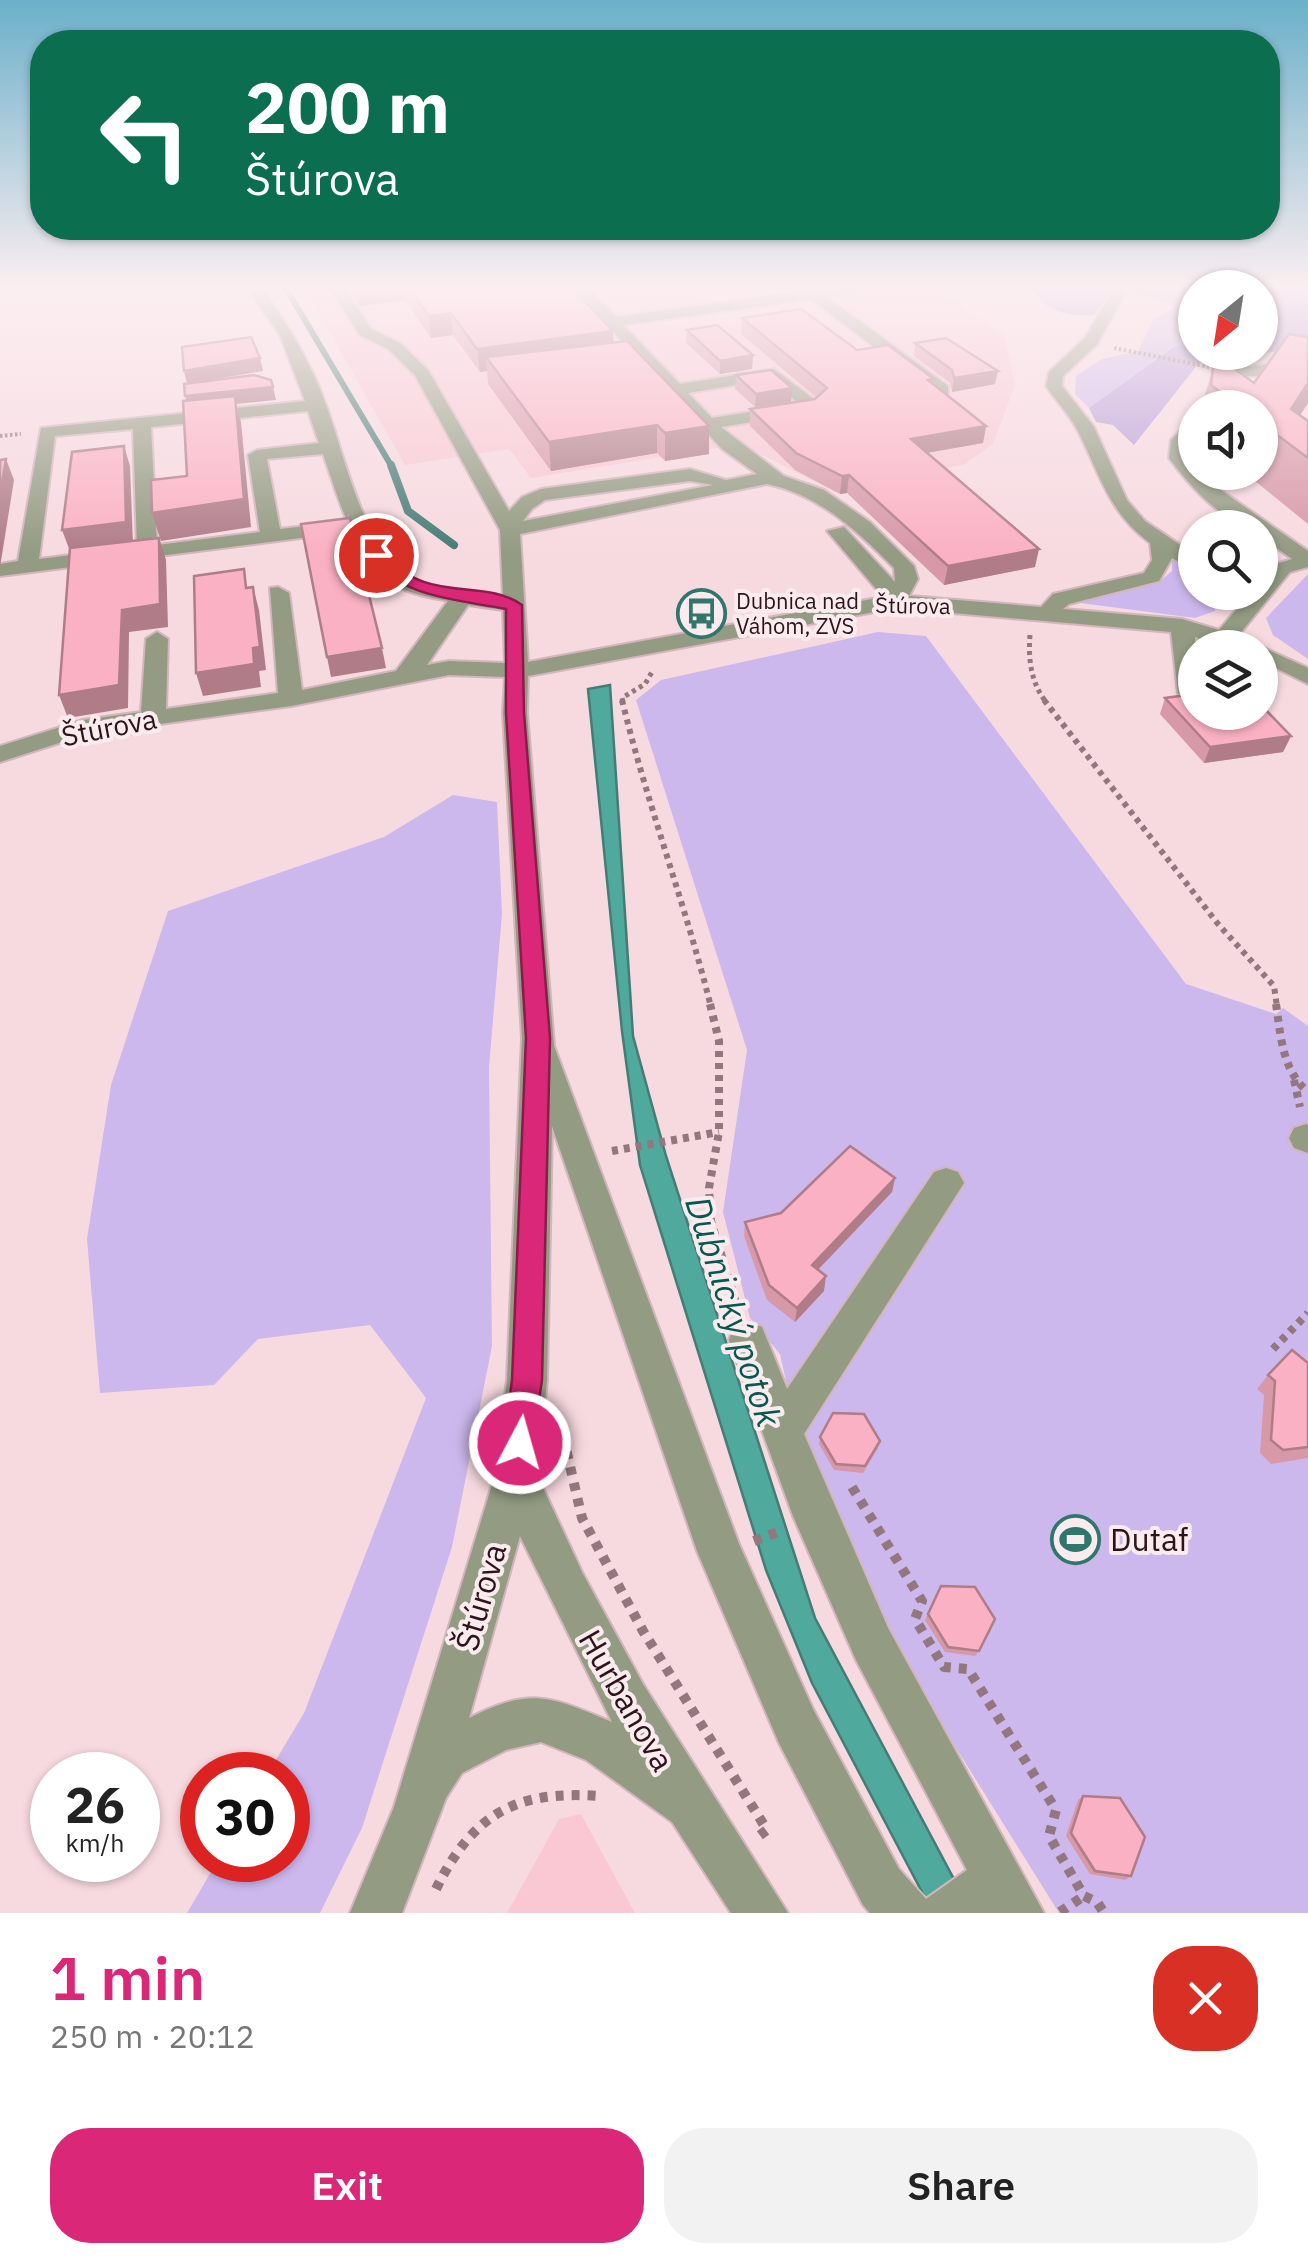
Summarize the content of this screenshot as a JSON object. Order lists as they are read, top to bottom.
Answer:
{
  "streets": {
    "street": ["Štúrova", "Hurbanova"]
  },
  "crossings": [
    ["Štúrova", "Hurbanova"]
  ],
  "water": ["Dubnický potok"],
  "places": {
    "bus stop": ["Dubnica nad Váhom, ZVS"],
    "sports": ["Dutaf"]
  },
  "north": "bottom left",
  "page": {
    "turn": ["200 m", "Štúrova"],
    "speed": "26 km/h",
    "limit": "30",
    "heading": ["1 min", "250 m · 20:12"],
    "buttons": ["Exit", "Share"]
  }
}
